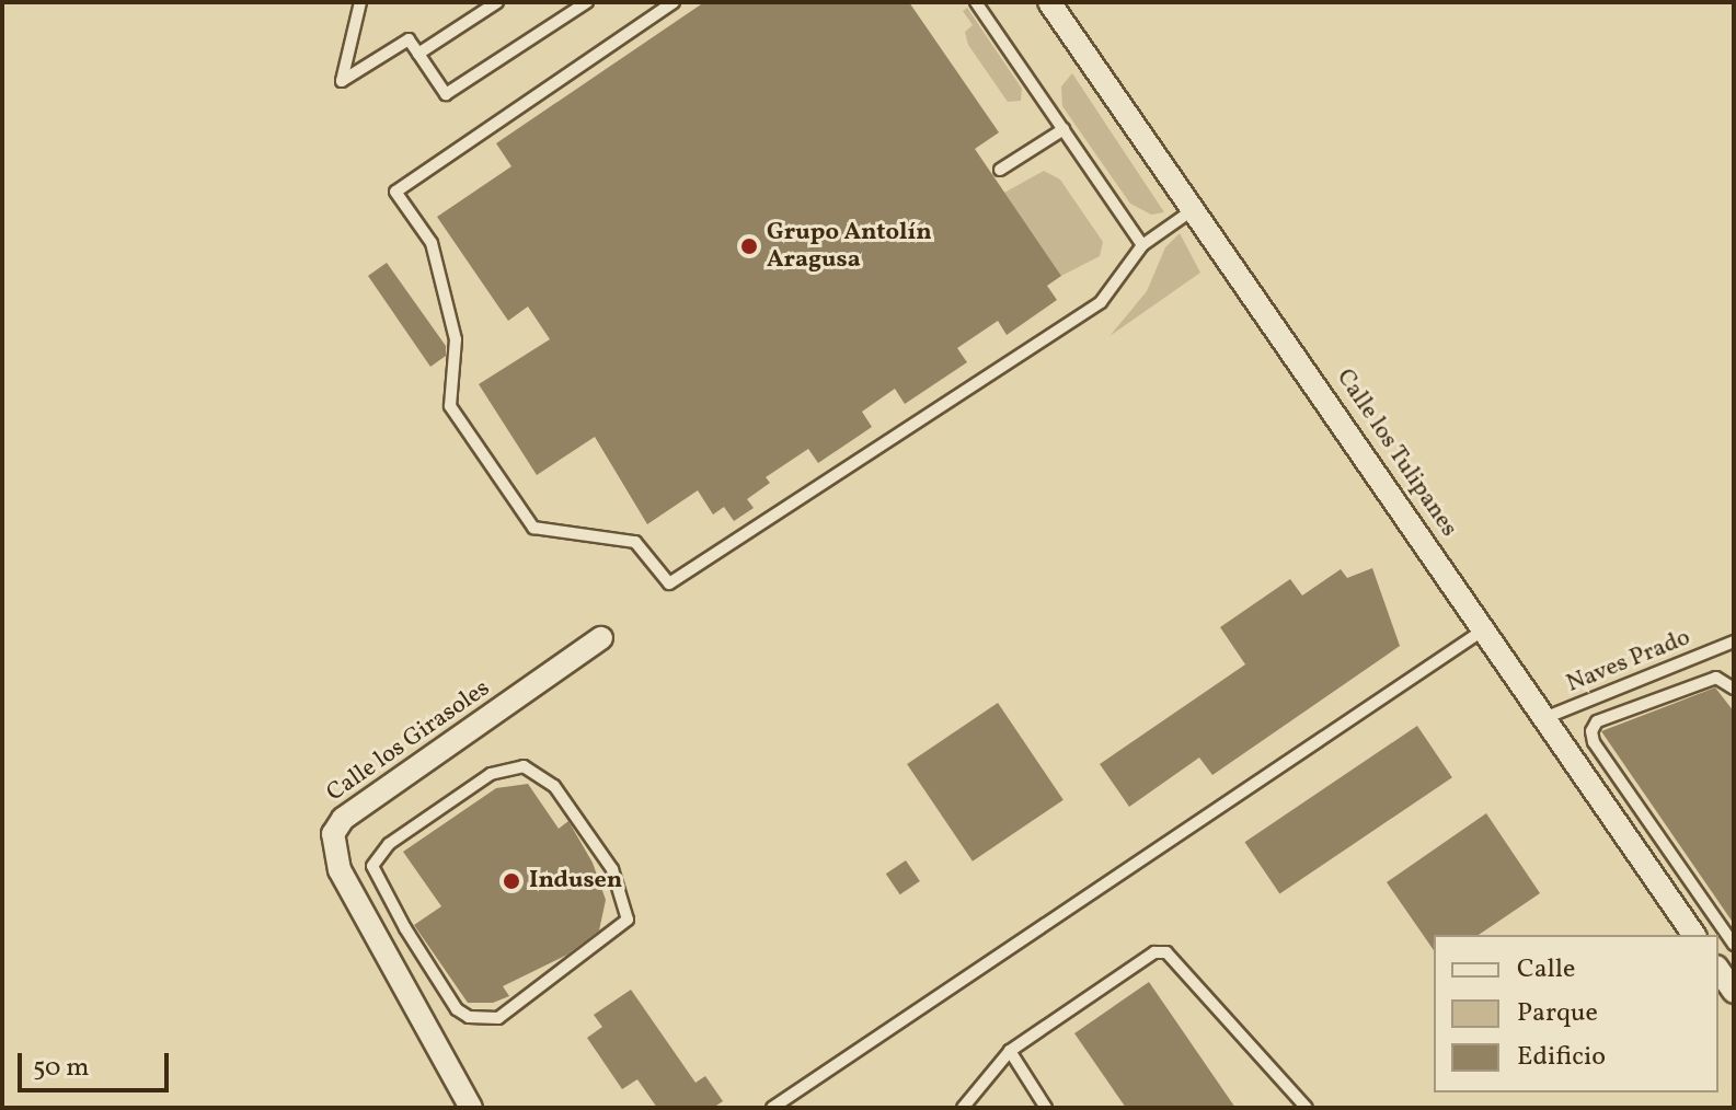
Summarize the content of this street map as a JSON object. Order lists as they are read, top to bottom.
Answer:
{
  "streets": {
    "street": ["Calle los Tulipanes", "Calle los Girasoles"],
    "lane": ["Naves Prado"]
  },
  "crossings": [
    ["Calle los Tulipanes", "Naves Prado"]
  ],
  "places": ["Grupo Antolín Aragusa", "Indusen"],
  "legend": ["Calle", "Parque", "Edificio"],
  "scale_bar": "50 m"
}
